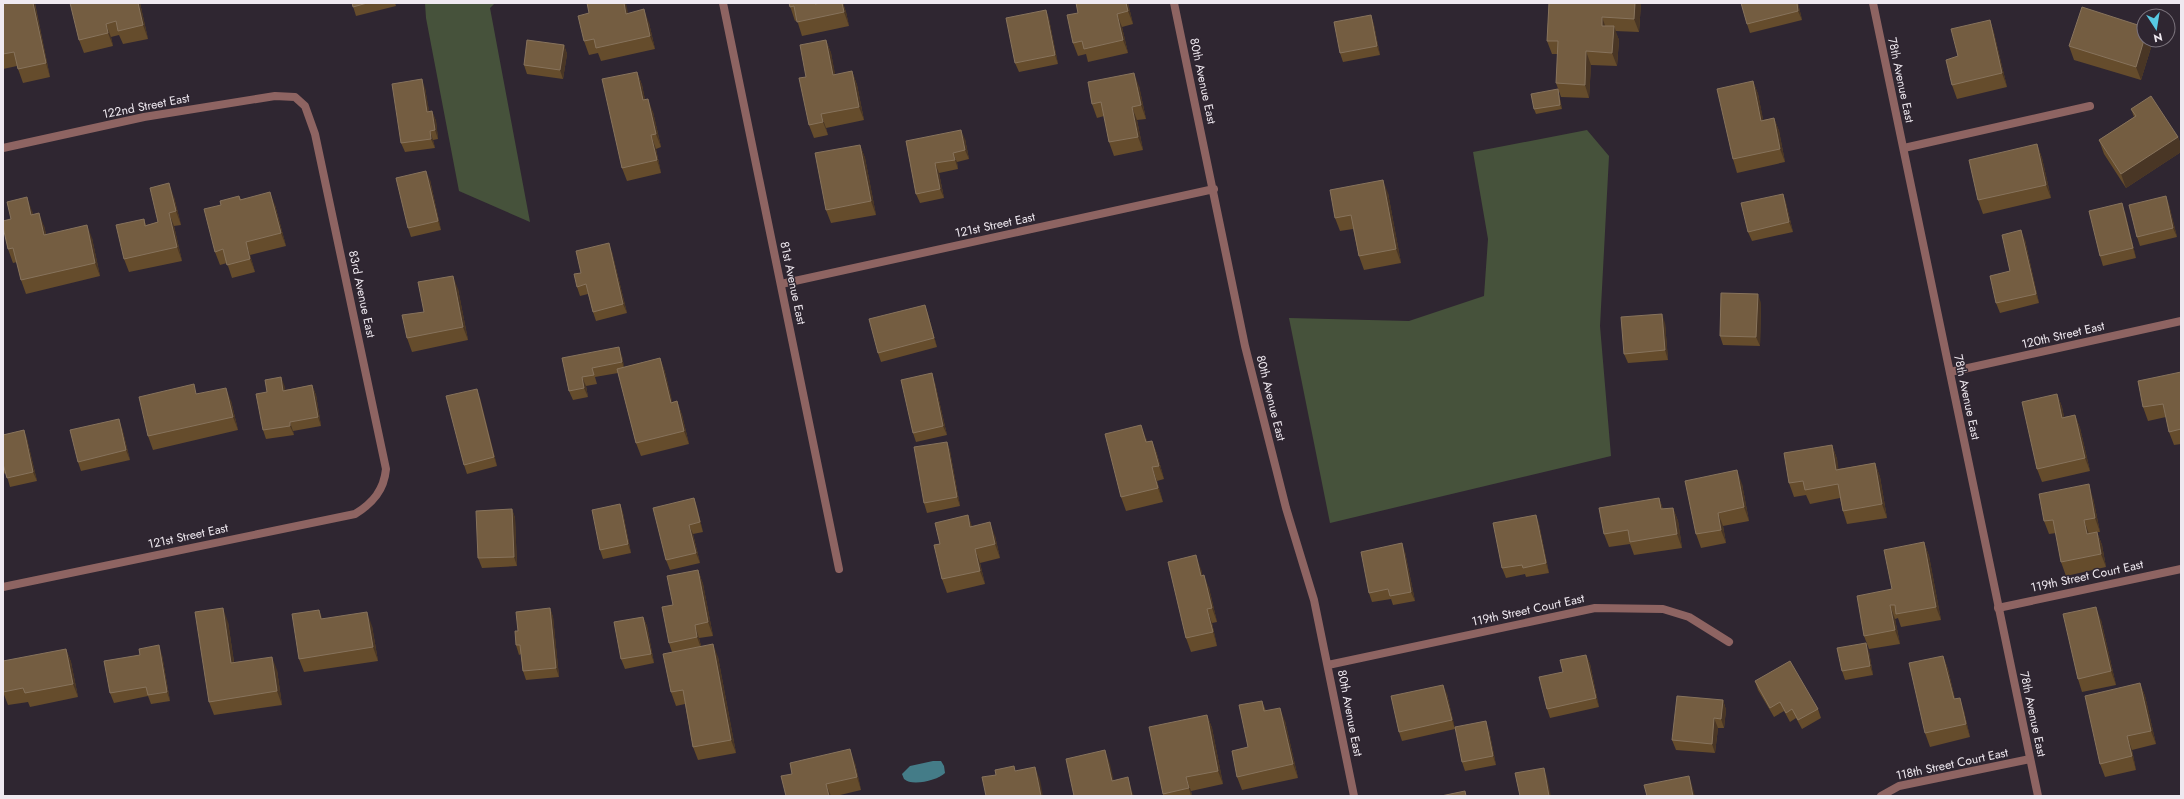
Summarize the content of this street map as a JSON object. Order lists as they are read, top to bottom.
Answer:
{
  "streets": {
    "street": [
      "78th Avenue East",
      "80th Avenue East",
      "122nd Street East",
      "121st Street East",
      "81st Avenue East",
      "83rd Avenue East",
      "120th Street East",
      "119th Street Court East",
      "118th Street Court East"
    ]
  },
  "crossings": [
    ["78th Avenue East", "120th Street East"],
    ["78th Avenue East", "119th Street Court East"],
    ["78th Avenue East", "118th Street Court East"],
    ["80th Avenue East", "121st Street East"],
    ["80th Avenue East", "119th Street Court East"],
    ["122nd Street East", "83rd Avenue East"],
    ["121st Street East", "81st Avenue East"],
    ["121st Street East", "83rd Avenue East"]
  ],
  "north": "bottom"
}
